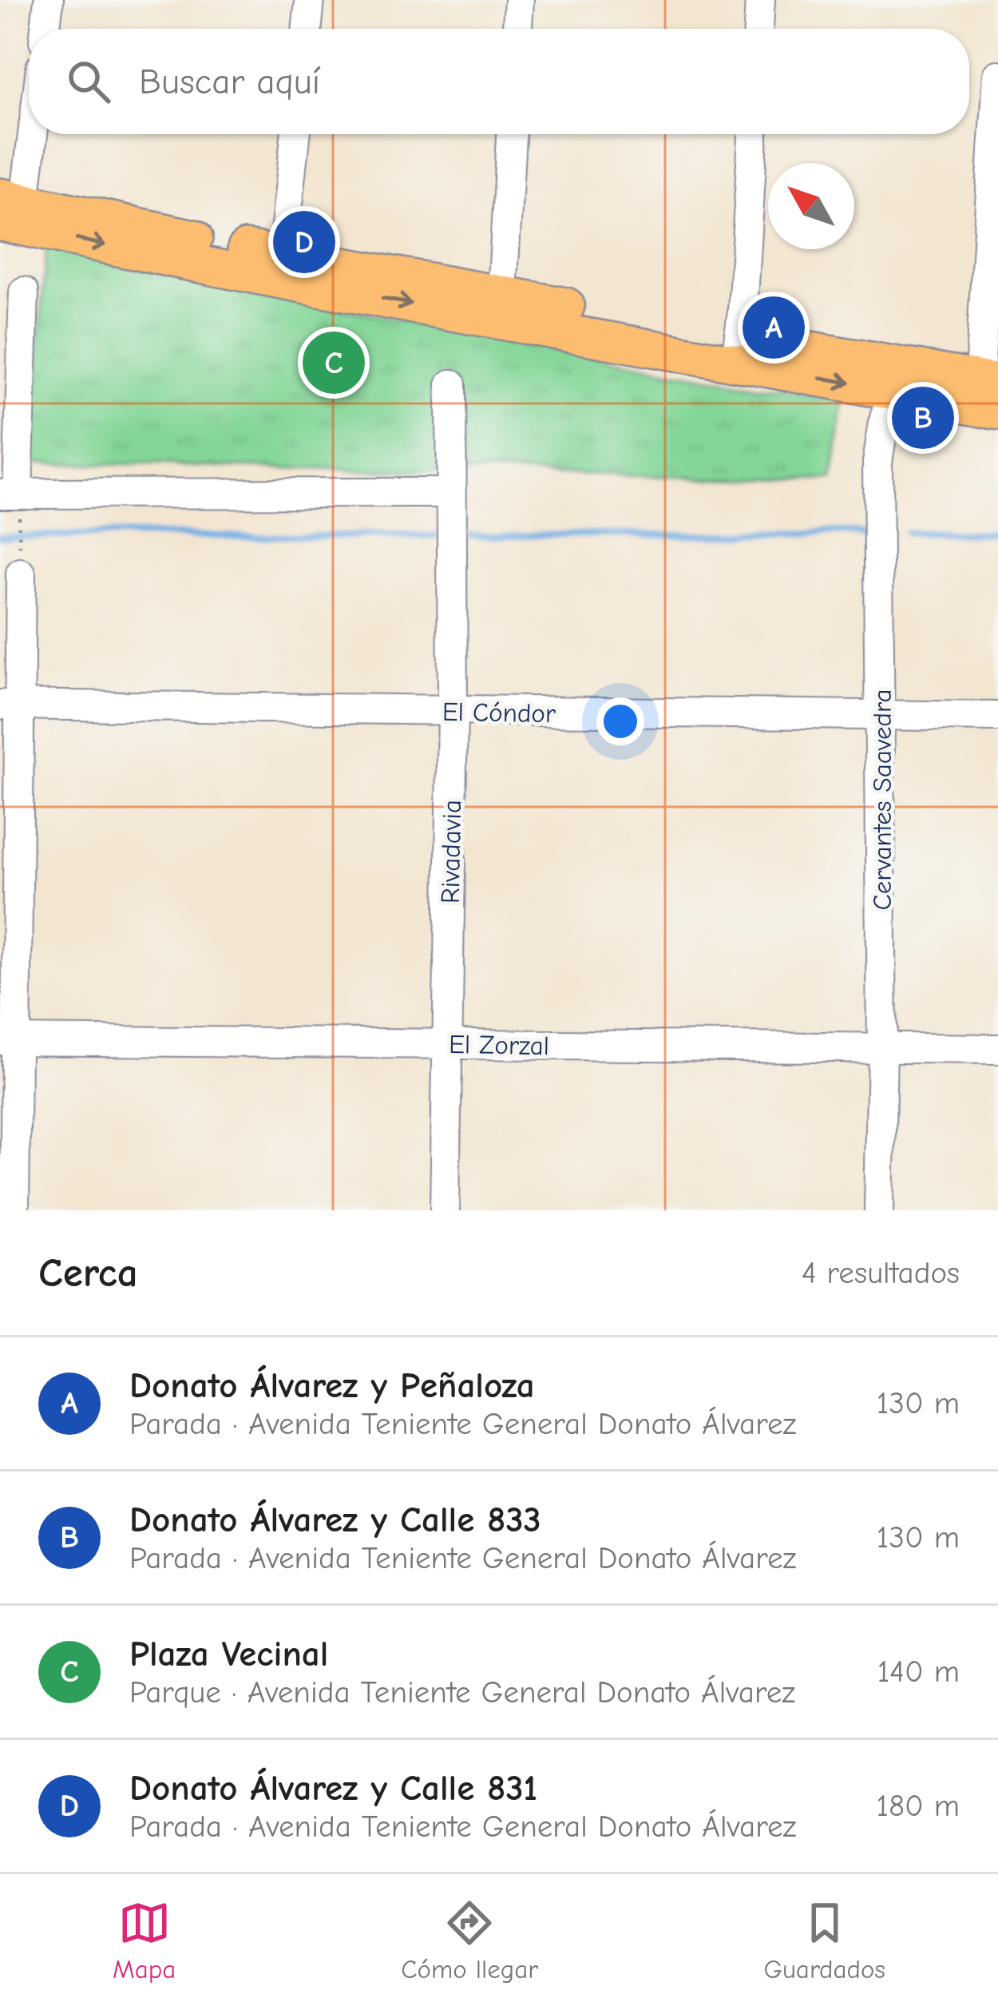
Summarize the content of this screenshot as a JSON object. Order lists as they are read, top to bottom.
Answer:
{
  "streets": {
    "street": [
      "El Cóndor",
      "Cervantes Saavedra",
      "Rivadavia",
      "El Zorzal"
    ]
  },
  "crossings": [
    ["El Cóndor", "Cervantes Saavedra"],
    ["El Cóndor", "Rivadavia"],
    ["Cervantes Saavedra", "El Zorzal"],
    ["Rivadavia", "El Zorzal"]
  ],
  "north": "top left",
  "page": {
    "search": "Buscar aquí",
    "pins": [
      "D",
      "A",
      "C",
      "B"
    ],
    "heading": ["Cerca", "4 resultados"],
    "list": [
      {
        "mark": "A",
        "name": "Donato Álvarez y Peñaloza",
        "note": "Parada · Avenida Teniente General Donato Álvarez",
        "value": "130 m"
      },
      {
        "mark": "B",
        "name": "Donato Álvarez y Calle 833",
        "note": "Parada · Avenida Teniente General Donato Álvarez",
        "value": "130 m"
      },
      {
        "mark": "C",
        "name": "Plaza Vecinal",
        "note": "Parque · Avenida Teniente General Donato Álvarez",
        "value": "140 m"
      },
      {
        "mark": "D",
        "name": "Donato Álvarez y Calle 831",
        "note": "Parada · Avenida Teniente General Donato Álvarez",
        "value": "180 m"
      }
    ],
    "nav": ["Mapa", "Cómo llegar", "Guardados"]
  }
}
